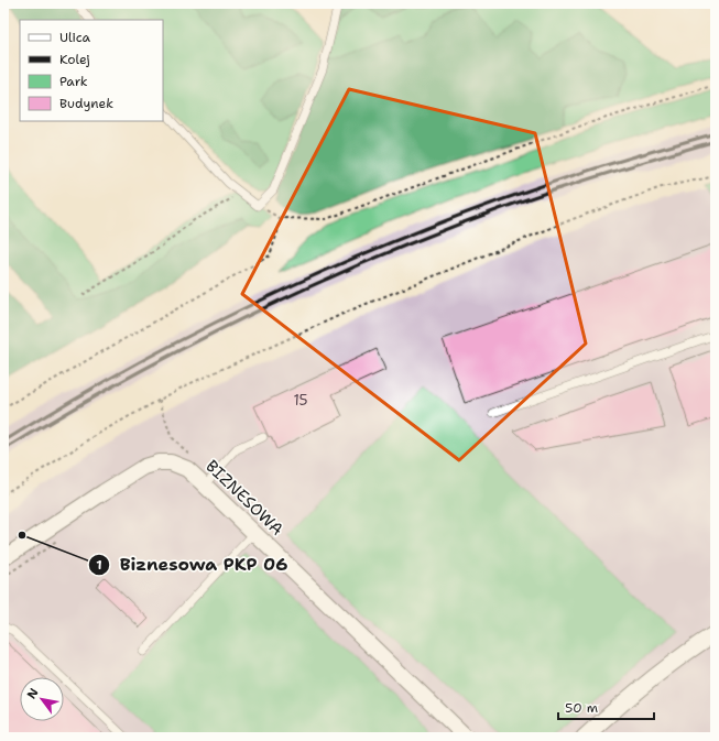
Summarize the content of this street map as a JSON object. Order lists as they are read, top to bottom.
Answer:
{
  "streets": {
    "street": ["BIZNESOWA"]
  },
  "places": ["Biznesowa PKP 06"],
  "house_numbers": ["15"],
  "legend": [
    "Ulica",
    "Kolej",
    "Park",
    "Budynek"
  ],
  "scale_bar": "50 m",
  "north": "top left"
}
